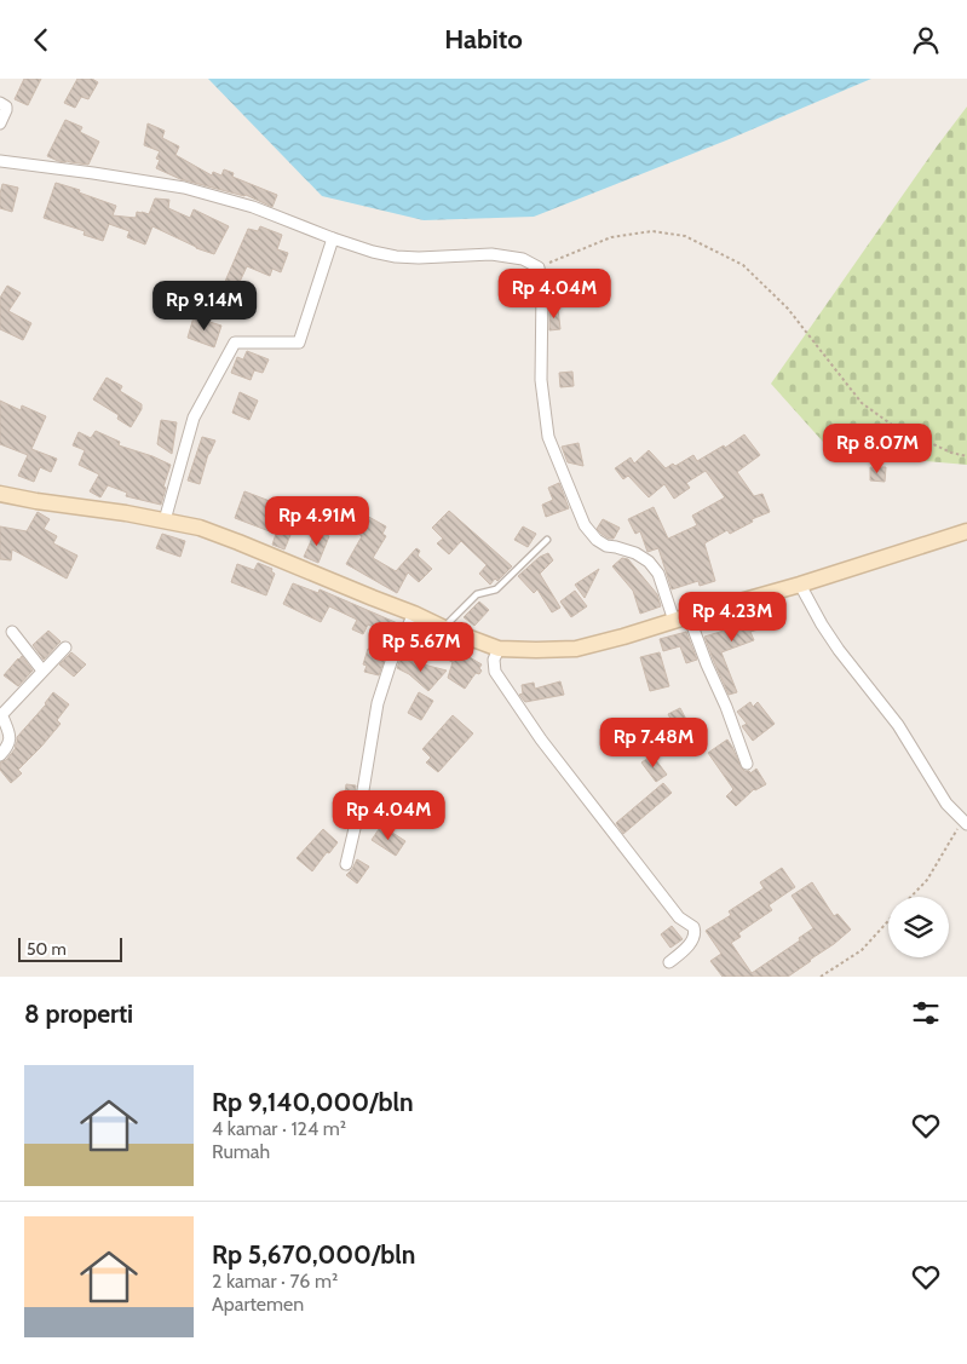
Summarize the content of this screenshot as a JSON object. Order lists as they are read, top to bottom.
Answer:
{
  "scale_bar": "50 m",
  "page": {
    "header": "Habito",
    "price": [
      "Rp 4.04M",
      "Rp 9.14M",
      "Rp 8.07M",
      "Rp 4.91M",
      "Rp 4.23M",
      "Rp 5.67M",
      "Rp 7.48M",
      "Rp 4.04M"
    ],
    "scale": "50 m",
    "heading": "8 properti",
    "list": [
      {
        "name": "Rp 9,140,000/bln",
        "note": "4 kamar · 124 m² · Rumah"
      },
      {
        "name": "Rp 5,670,000/bln",
        "note": "2 kamar · 76 m² · Apartemen"
      }
    ]
  }
}
